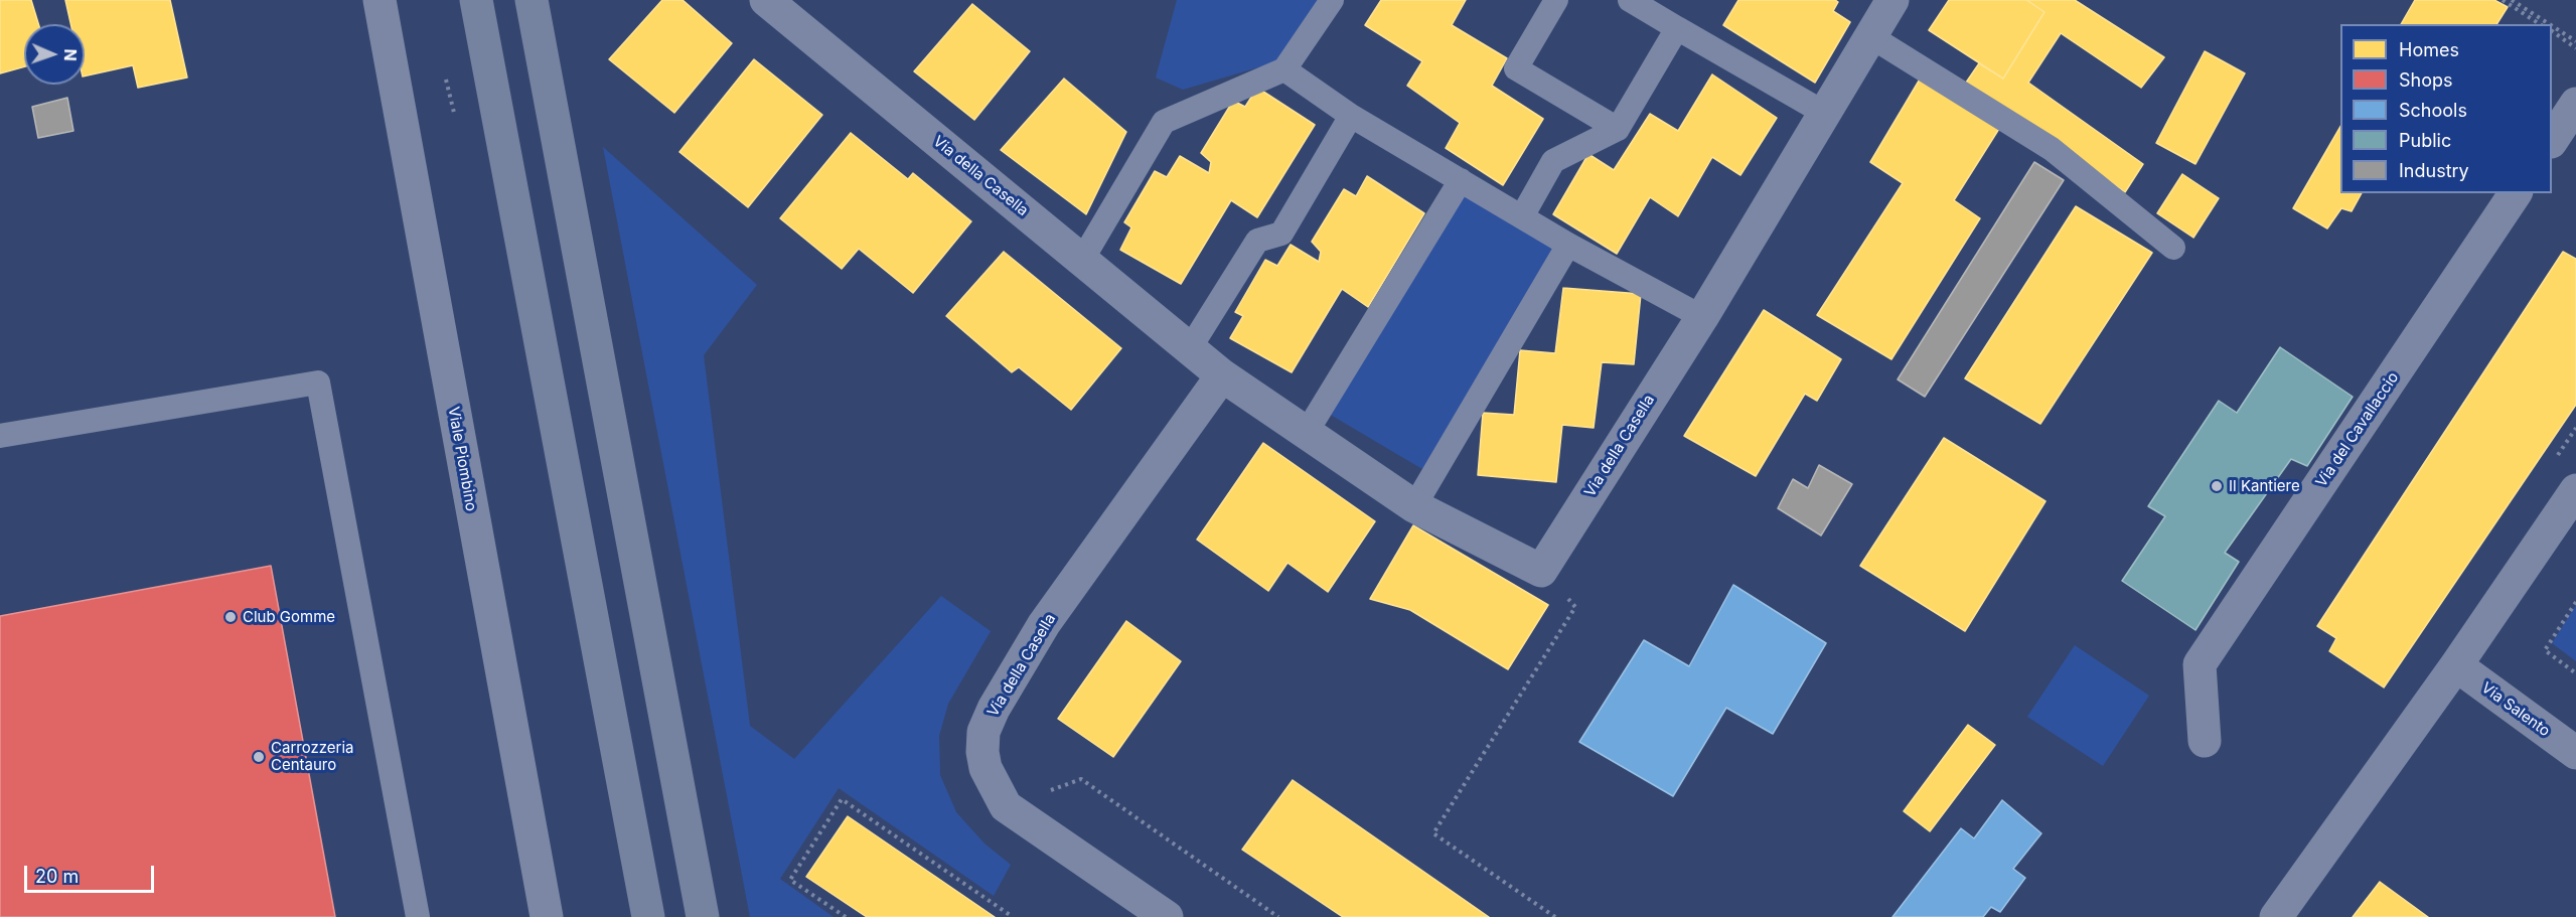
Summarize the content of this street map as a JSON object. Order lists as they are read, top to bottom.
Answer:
{
  "streets": {
    "street": [
      "Via della Casella",
      "Via del Cavallaccio",
      "Viale Piombino",
      "Via Salento"
    ]
  },
  "places": ["Il Kantiere", "Club Gomme", "Carrozzeria Centauro"],
  "legend": [
    "Homes",
    "Shops",
    "Schools",
    "Public",
    "Industry"
  ],
  "scale_bar": "20 m",
  "north": "right"
}
